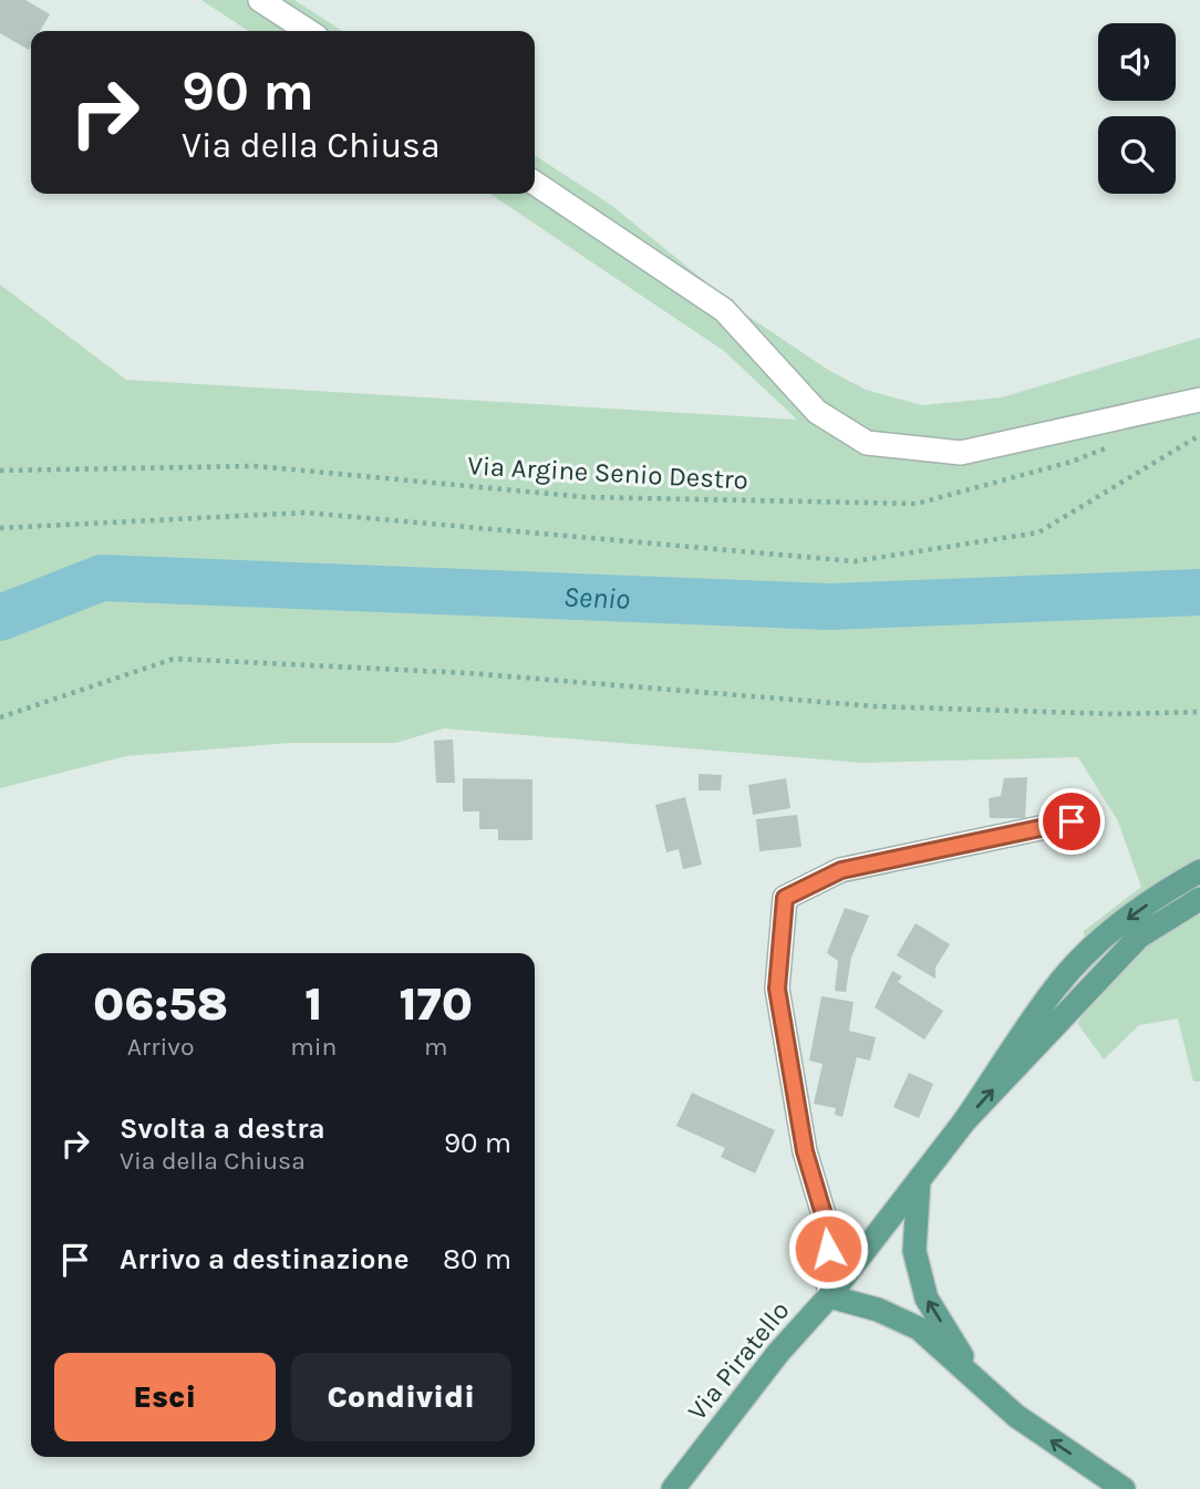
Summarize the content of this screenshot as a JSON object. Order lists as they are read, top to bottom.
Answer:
{
  "streets": {
    "main road": ["Via Piratello"],
    "path": ["Via Argine Senio Destro"]
  },
  "water": ["Senio"],
  "page": {
    "turn": ["90 m", "Via della Chiusa"],
    "eta": [
      "06:58",
      "Arrivo",
      "1",
      "min",
      "170",
      "m"
    ],
    "list": [
      {
        "name": "Svolta a destra",
        "note": "Via della Chiusa",
        "value": "90 m"
      },
      {
        "name": "Arrivo a destinazione",
        "value": "80 m"
      }
    ],
    "buttons": ["Esci", "Condividi"]
  }
}
